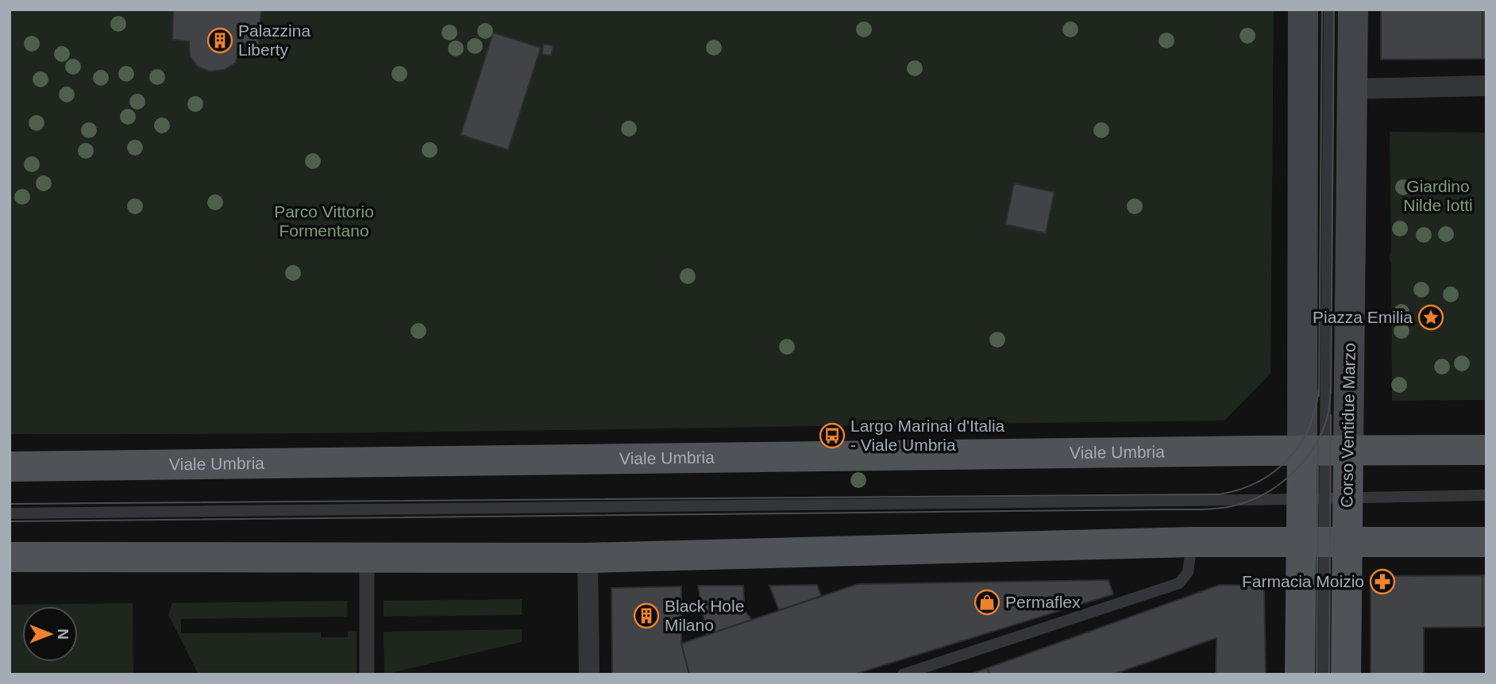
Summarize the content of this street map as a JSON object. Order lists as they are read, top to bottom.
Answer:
{
  "streets": {
    "main road": ["Corso Ventidue Marzo", "Viale Umbria"]
  },
  "crossings": [
    ["Corso Ventidue Marzo", "Viale Umbria"]
  ],
  "parks": ["Giardino Nilde Iotti", "Parco Vittorio Formentano"],
  "places": {
    "building": ["Palazzina Liberty", "Black Hole Milano"],
    "place": ["Piazza Emilia"],
    "bus stop": ["Largo Marinai d'Italia - Viale Umbria"],
    "pharmacy": ["Farmacia Moizio"],
    "shop": ["Permaflex"]
  },
  "north": "right"
}
